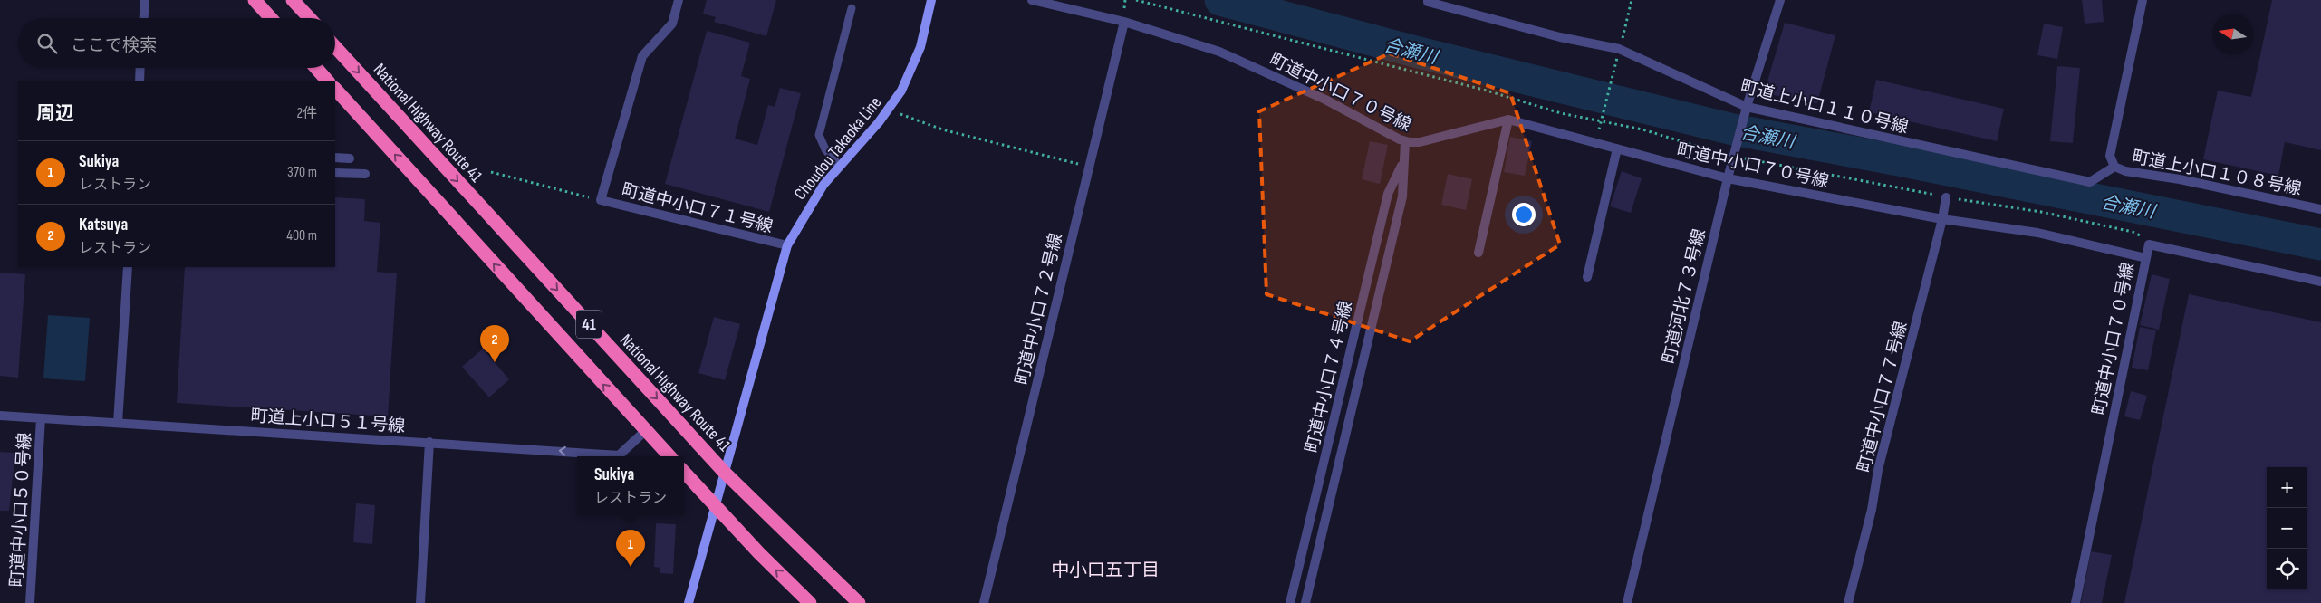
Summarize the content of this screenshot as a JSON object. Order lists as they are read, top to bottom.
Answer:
{
  "streets": {
    "highway": ["National Highway Route 41", "41"],
    "street": [
      "町道中小口７０号線",
      "町道上小口１１０号線",
      "Choudou Takaoka Line",
      "町道上小口１０８号線",
      "町道中小口７１号線",
      "町道河北７３号線",
      "町道中小口７２号線",
      "町道中小口７４号線",
      "町道中小口７７号線",
      "町道上小口５１号線",
      "町道中小口５０号線"
    ]
  },
  "crossings": [
    ["町道中小口７０号線", "町道河北７３号線"],
    ["町道中小口７０号線", "町道中小口７２号線"],
    ["町道中小口７０号線", "町道中小口７４号線"],
    ["町道中小口７０号線", "町道中小口７７号線"],
    ["町道上小口１１０号線", "町道上小口１０８号線"],
    ["町道上小口１１０号線", "町道河北７３号線"],
    ["National Highway Route 41", "Choudou Takaoka Line"],
    ["Choudou Takaoka Line", "町道中小口７１号線"],
    ["41", "町道上小口５１号線"],
    ["町道上小口５１号線", "町道中小口５０号線"]
  ],
  "districts": ["中小口五丁目"],
  "water": ["合瀬川"],
  "north": "left",
  "page": {
    "search": "ここで検索",
    "heading": ["周辺", "2件"],
    "list": [
      {
        "mark": "1",
        "name": "Sukiya",
        "note": "レストラン",
        "value": "370 m"
      },
      {
        "mark": "2",
        "name": "Katsuya",
        "note": "レストラン",
        "value": "400 m"
      }
    ],
    "pins": ["2", "1"],
    "popup": ["Sukiya", "レストラン"],
    "map_buttons": ["+", "−"]
  }
}
